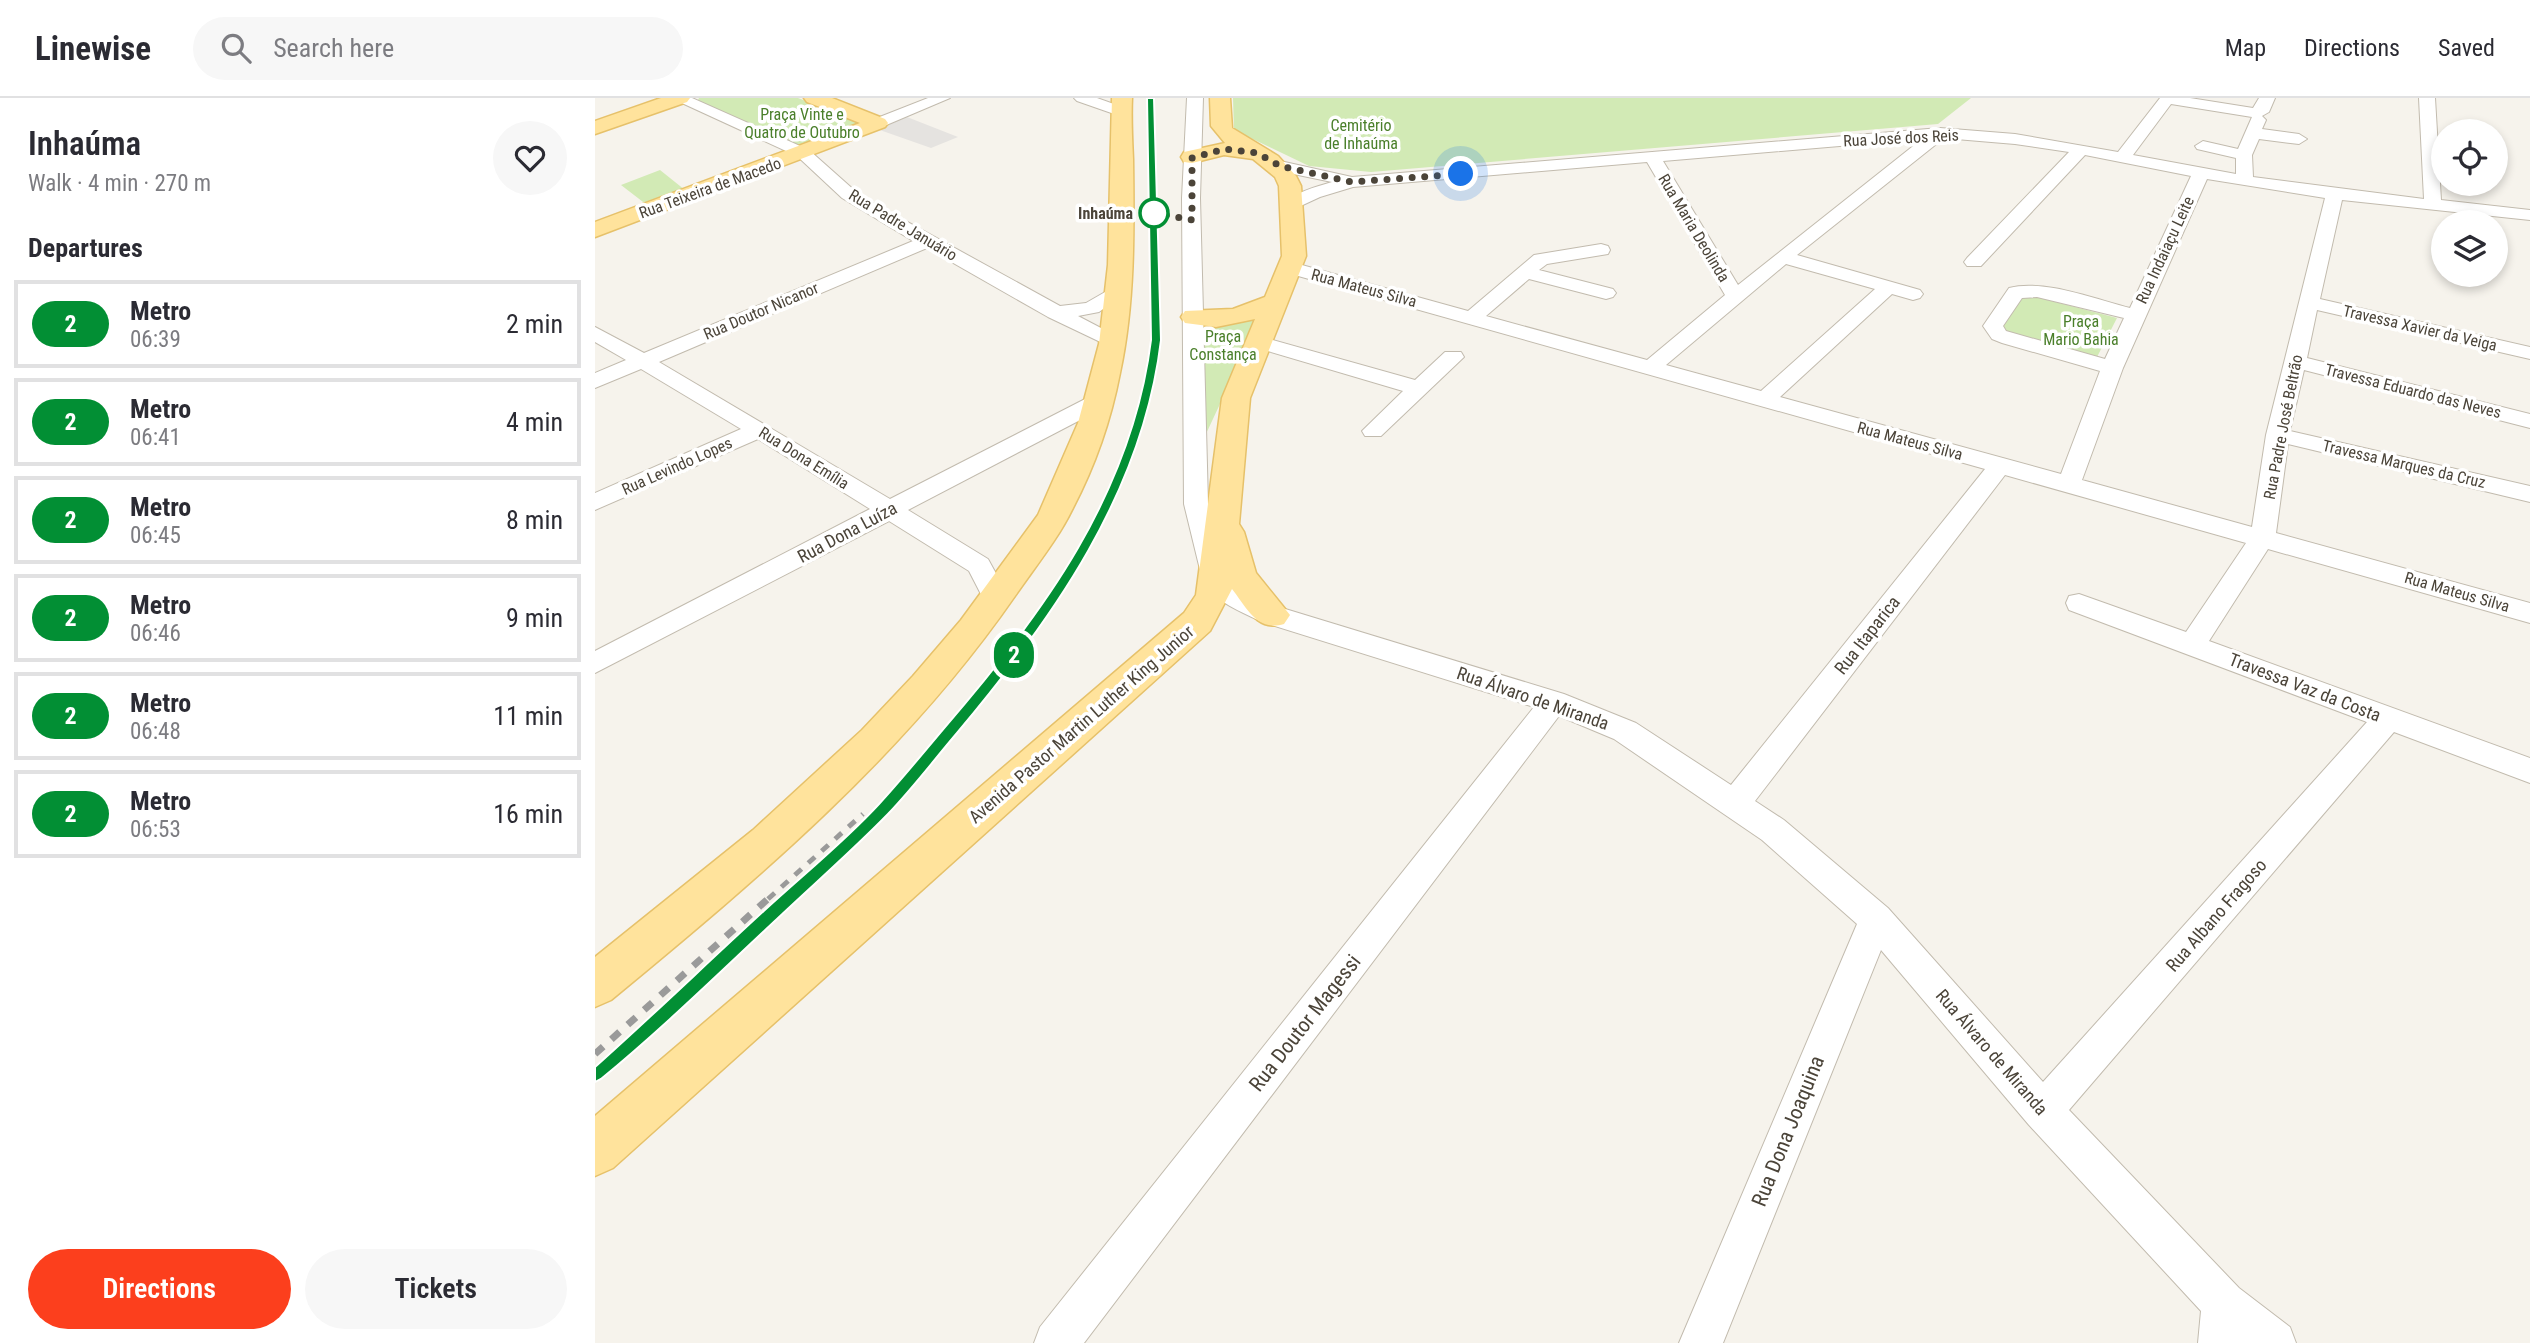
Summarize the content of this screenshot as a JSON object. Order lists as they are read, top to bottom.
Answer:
{
  "streets": {
    "main road": ["Rua Teixeira de Macedo", "Avenida Pastor Martin Luther King Junior"],
    "street": [
      "Rua José dos Reis",
      "Rua Padre Januário",
      "Rua Maria Deolinda",
      "Rua Indaiaçu Leite",
      "Rua Mateus Silva",
      "Rua Doutor Nicanor",
      "Travessa Xavier da Veiga",
      "Travessa Eduardo das Neves",
      "Rua Padre José Beltrão",
      "Rua Dona Emília",
      "Travessa Marques da Cruz",
      "Rua Levindo Lopes",
      "Rua Dona Luíza",
      "Rua Itaparica",
      "Travessa Vaz da Costa",
      "Rua Álvaro de Miranda",
      "Rua Albano Fragoso",
      "Rua Doutor Magessi",
      "Rua Dona Joaquina"
    ]
  },
  "crossings": [
    ["Rua José dos Reis", "Rua Maria Deolinda"],
    ["Rua José dos Reis", "Rua Indaiaçu Leite"],
    ["Rua José dos Reis", "Rua Padre José Beltrão"],
    ["Rua José dos Reis", "Avenida Pastor Martin Luther King Junior"],
    ["Rua Teixeira de Macedo", "Rua Padre Januário"],
    ["Rua Padre Januário", "Rua Doutor Nicanor"],
    ["Rua Indaiaçu Leite", "Rua Mateus Silva"],
    ["Rua Mateus Silva", "Rua Padre José Beltrão"],
    ["Rua Mateus Silva", "Rua Itaparica"],
    ["Rua Mateus Silva", "Avenida Pastor Martin Luther King Junior"],
    ["Rua Doutor Nicanor", "Rua Dona Emília"],
    ["Travessa Xavier da Veiga", "Rua Padre José Beltrão"],
    ["Travessa Eduardo das Neves", "Rua Padre José Beltrão"],
    ["Rua Padre José Beltrão", "Travessa Marques da Cruz"],
    ["Rua Padre José Beltrão", "Travessa Vaz da Costa"],
    ["Rua Dona Emília", "Rua Levindo Lopes"],
    ["Rua Dona Emília", "Rua Dona Luíza"],
    ["Rua Itaparica", "Rua Álvaro de Miranda"],
    ["Travessa Vaz da Costa", "Rua Albano Fragoso"],
    ["Rua Álvaro de Miranda", "Avenida Pastor Martin Luther King Junior"],
    ["Rua Álvaro de Miranda", "Rua Albano Fragoso"],
    ["Rua Álvaro de Miranda", "Rua Doutor Magessi"],
    ["Rua Álvaro de Miranda", "Rua Dona Joaquina"]
  ],
  "parks": [
    "Praça Vinte e Quatro de Outubro",
    "Cemitério de Inhaúma",
    "Praça Mario Bahia",
    "Praça Constança"
  ],
  "places": ["Inhaúma"],
  "lines": ["metro line 2"],
  "page": {
    "header": "Linewise",
    "search": "Search here",
    "nav": ["Map", "Directions", "Saved"],
    "heading": [
      ["Inhaúma", "Walk · 4 min · 270 m"],
      "Departures"
    ],
    "on_map": "2",
    "list": [
      {
        "mark": "2",
        "name": "Metro",
        "note": "06:39",
        "value": "2 min"
      },
      {
        "mark": "2",
        "name": "Metro",
        "note": "06:41",
        "value": "4 min"
      },
      {
        "mark": "2",
        "name": "Metro",
        "note": "06:45",
        "value": "8 min"
      },
      {
        "mark": "2",
        "name": "Metro",
        "note": "06:46",
        "value": "9 min"
      },
      {
        "mark": "2",
        "name": "Metro",
        "note": "06:48",
        "value": "11 min"
      },
      {
        "mark": "2",
        "name": "Metro",
        "note": "06:53",
        "value": "16 min"
      }
    ],
    "buttons": ["Directions", "Tickets"]
  }
}
